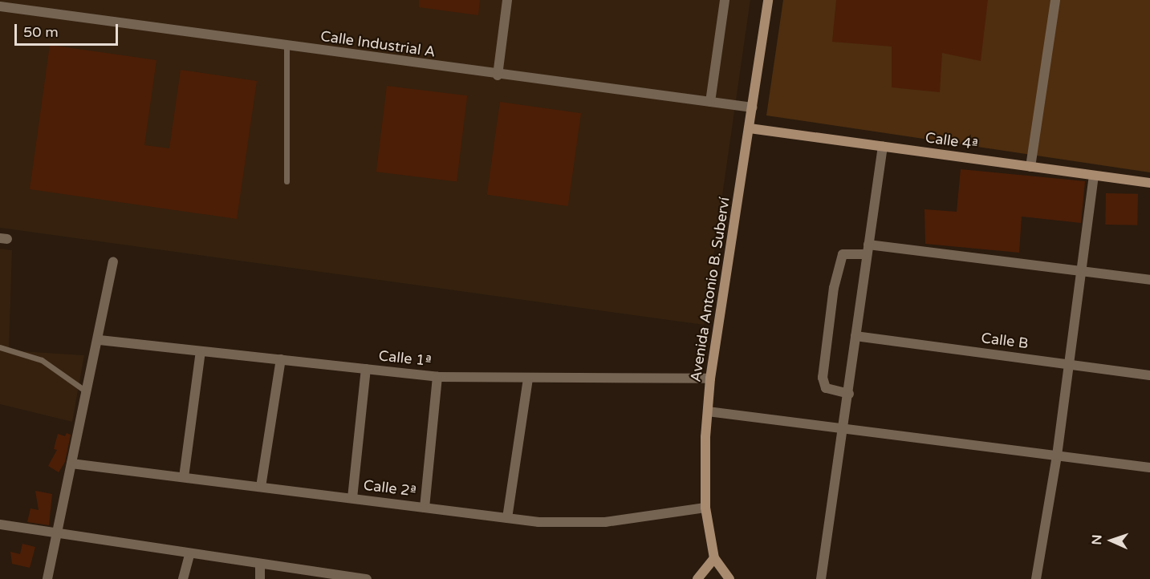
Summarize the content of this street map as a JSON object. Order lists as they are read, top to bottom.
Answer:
{
  "streets": {
    "main road": ["Calle 4ª", "Avenida Antonio B. Suberví"],
    "street": [
      "Calle Industrial A",
      "Calle B",
      "Calle 1ª",
      "Calle 2ª"
    ]
  },
  "crossings": [
    ["Calle Industrial A", "Avenida Antonio B. Suberví"],
    ["Calle 4ª", "Avenida Antonio B. Suberví"],
    ["Avenida Antonio B. Suberví", "Calle 1ª"],
    ["Avenida Antonio B. Suberví", "Calle 2ª"]
  ],
  "scale_bar": "50 m",
  "north": "left"
}
